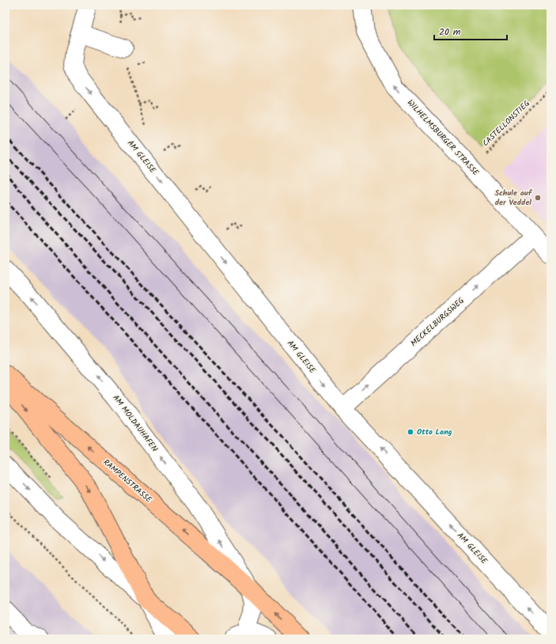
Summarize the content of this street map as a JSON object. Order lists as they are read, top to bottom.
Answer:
{
  "streets": {
    "main road": ["RAMPENSTRASSE"],
    "street": [
      "WILHELMSBURGER STRASSE",
      "AM GLEISE",
      "MECKELBURGSWEG",
      "AM MOLDAUHAFEN"
    ],
    "path": ["CASTELLONSTIEG"]
  },
  "crossings": [
    ["CASTELLONSTIEG", "WILHELMSBURGER STRASSE"],
    ["WILHELMSBURGER STRASSE", "MECKELBURGSWEG"],
    ["AM GLEISE", "MECKELBURGSWEG"],
    ["AM MOLDAUHAFEN", "RAMPENSTRASSE"]
  ],
  "one_way": ["WILHELMSBURGER STRASSE", "MECKELBURGSWEG"],
  "places": ["Schule auf der Veddel", "Otto Lang"],
  "scale_bar": "20 m"
}
